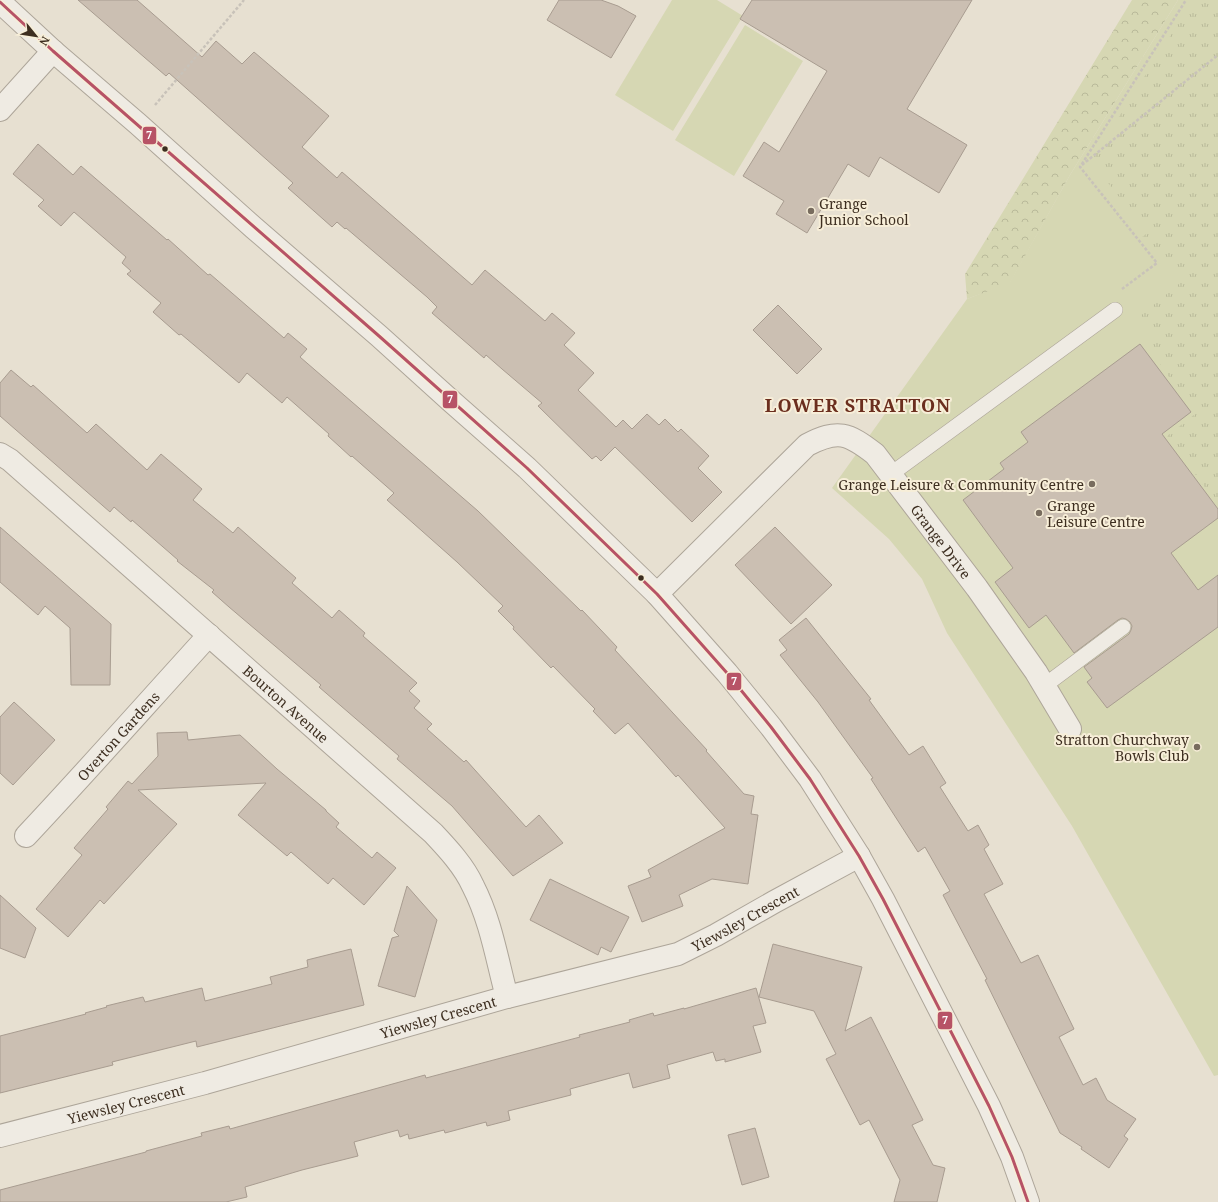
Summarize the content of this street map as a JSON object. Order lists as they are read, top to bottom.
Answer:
{
  "streets": {
    "street": [
      "Grange Drive",
      "Bourton Avenue",
      "Overton Gardens",
      "Yiewsley Crescent"
    ]
  },
  "crossings": [
    ["Bourton Avenue", "Overton Gardens"],
    ["Bourton Avenue", "Yiewsley Crescent"]
  ],
  "districts": ["LOWER STRATTON"],
  "places": [
    "Grange Junior School",
    "Grange Leisure & Community Centre",
    "Grange Leisure Centre",
    "Stratton Churchway Bowls Club"
  ],
  "lines": ["transit line 7"],
  "north": "bottom right"
}
